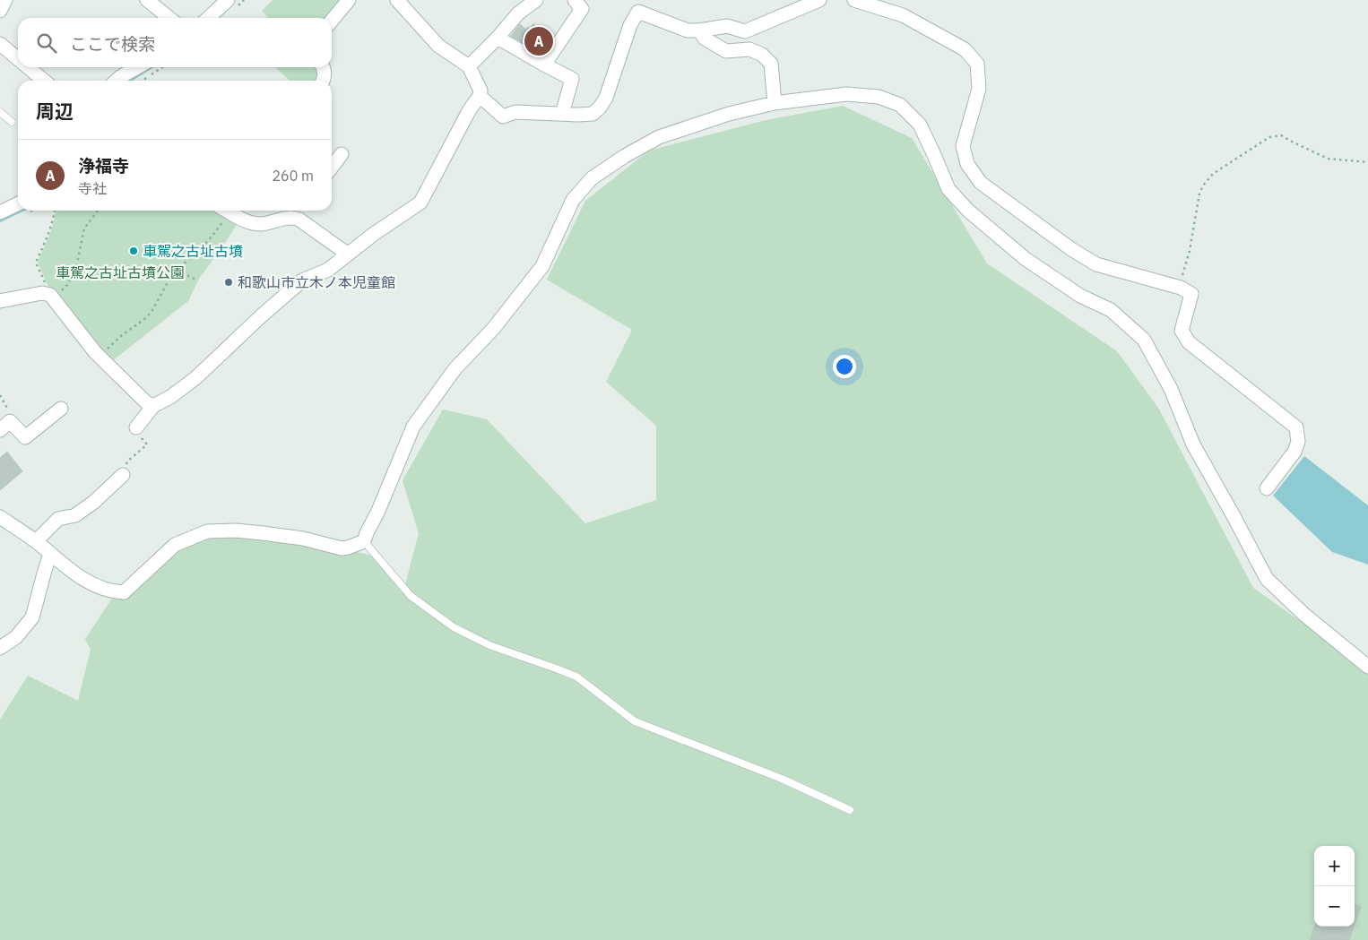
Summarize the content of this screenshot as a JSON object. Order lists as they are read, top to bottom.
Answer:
{
  "parks": ["車駕之古址古墳公園"],
  "places": ["車駕之古址古墳", "和歌山市立木ノ本児童館"],
  "page": {
    "search": "ここで検索",
    "pins": "A",
    "heading": "周辺",
    "list": [
      {
        "mark": "A",
        "name": "浄福寺",
        "note": "寺社",
        "value": "260 m"
      }
    ],
    "map_buttons": ["+", "−"]
  }
}
